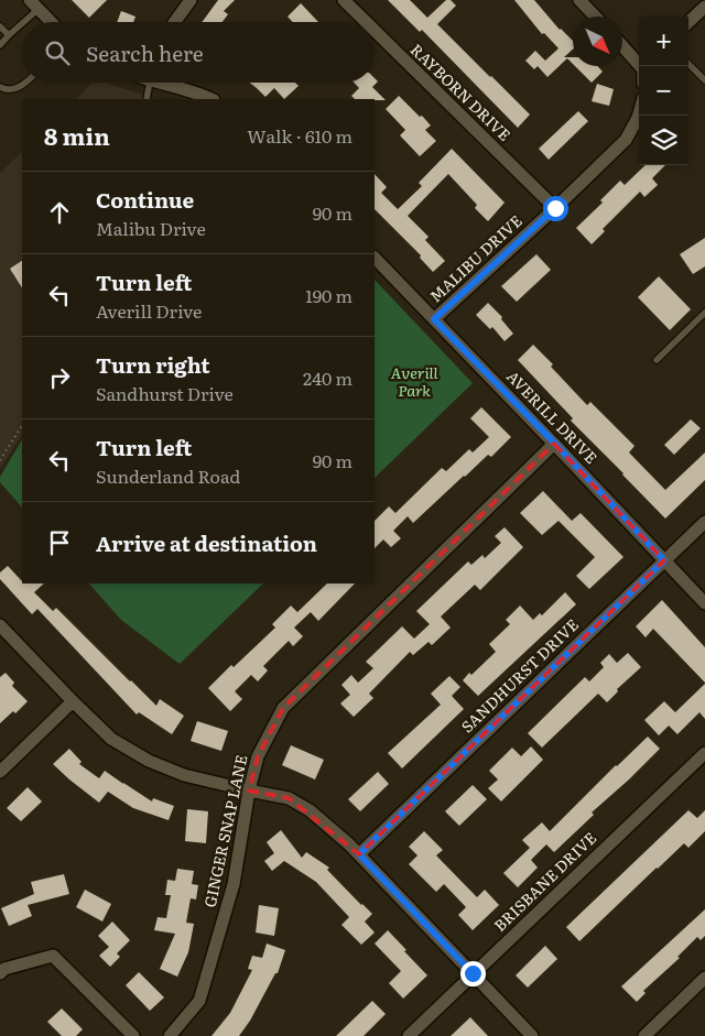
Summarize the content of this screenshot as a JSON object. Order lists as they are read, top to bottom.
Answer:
{
  "streets": {
    "street": [
      "RAYBORN DRIVE",
      "MALIBU DRIVE",
      "AVERILL DRIVE",
      "SANDHURST DRIVE",
      "GINGER SNAP LANE",
      "BRISBANE DRIVE"
    ]
  },
  "crossings": [
    ["RAYBORN DRIVE", "MALIBU DRIVE"],
    ["MALIBU DRIVE", "AVERILL DRIVE"],
    ["AVERILL DRIVE", "SANDHURST DRIVE"],
    ["AVERILL DRIVE", "GINGER SNAP LANE"]
  ],
  "parks": ["Averill Park"],
  "north": "bottom right",
  "page": {
    "map_buttons": ["+", "−"],
    "search": "Search here",
    "heading": ["8 min", "Walk · 610 m"],
    "list": [
      ["Continue", "Malibu Drive", "90 m"],
      ["Turn left", "Averill Drive", "190 m"],
      ["Turn right", "Sandhurst Drive", "240 m"],
      ["Turn left", "Sunderland Road", "90 m"],
      "Arrive at destination"
    ]
  }
}
